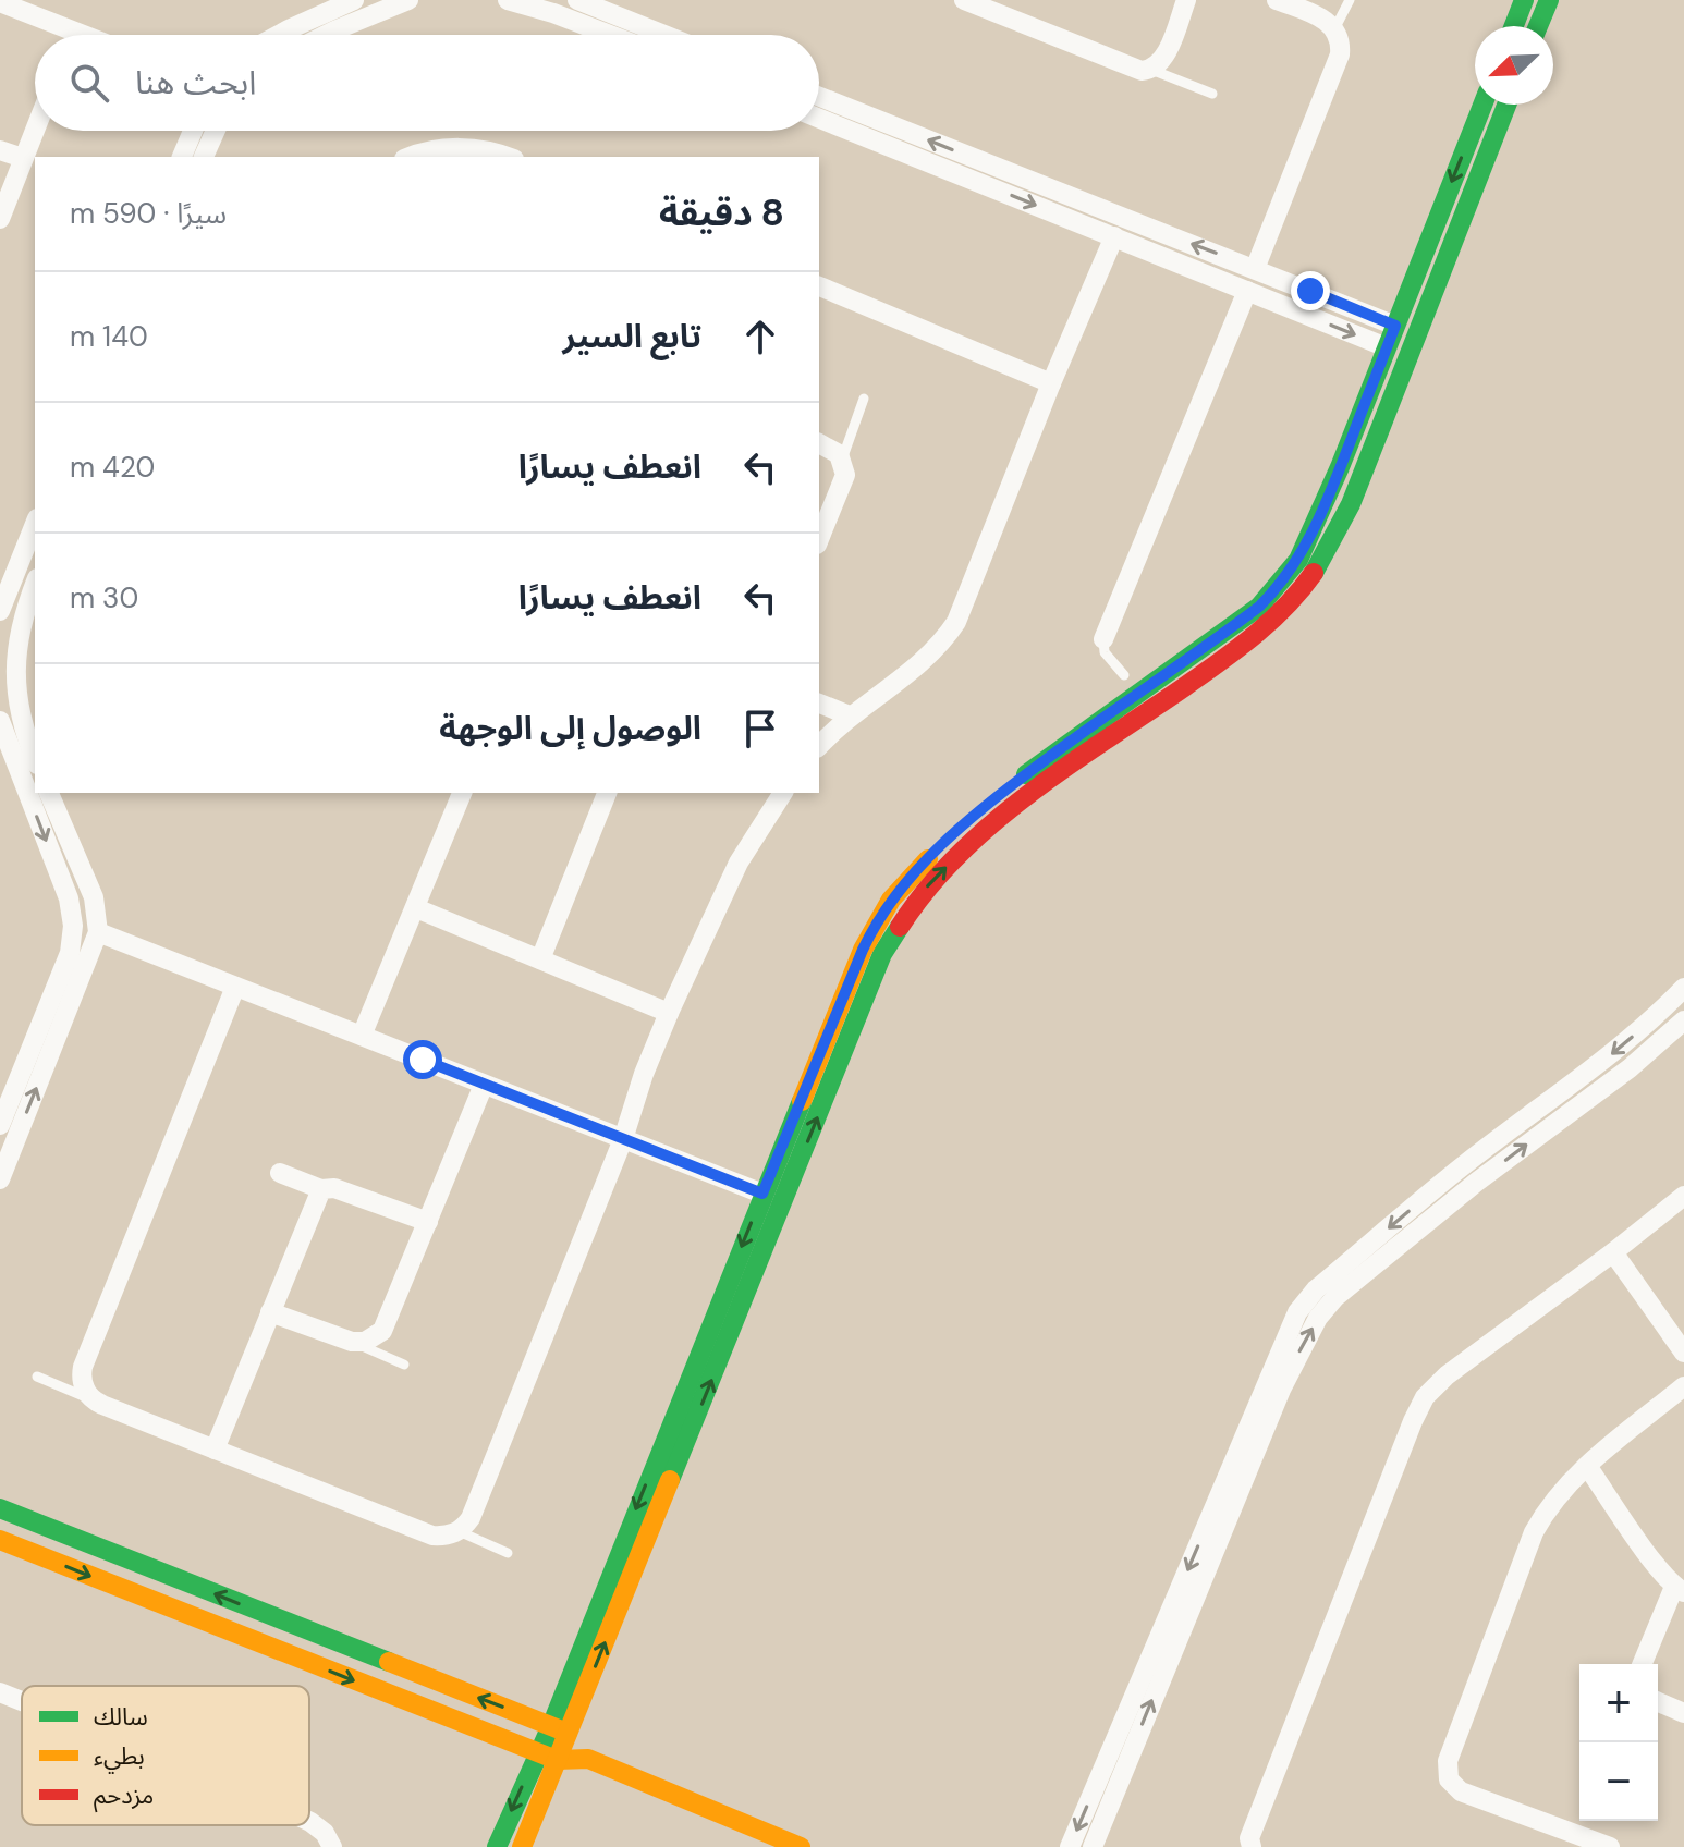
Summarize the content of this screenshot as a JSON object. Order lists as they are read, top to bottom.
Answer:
{
  "legend": ["سالك", "بطيء", "مزدحم"],
  "north": "bottom left",
  "page": {
    "search": "ابحث هنا",
    "heading": ["8 دقيقة", "سيرًا · 590 m"],
    "list": [
      ["تابع السير", "140 m"],
      ["انعطف يسارًا", "420 m"],
      ["انعطف يسارًا", "30 m"],
      "الوصول إلى الوجهة"
    ],
    "map_buttons": ["+", "−"]
  }
}
